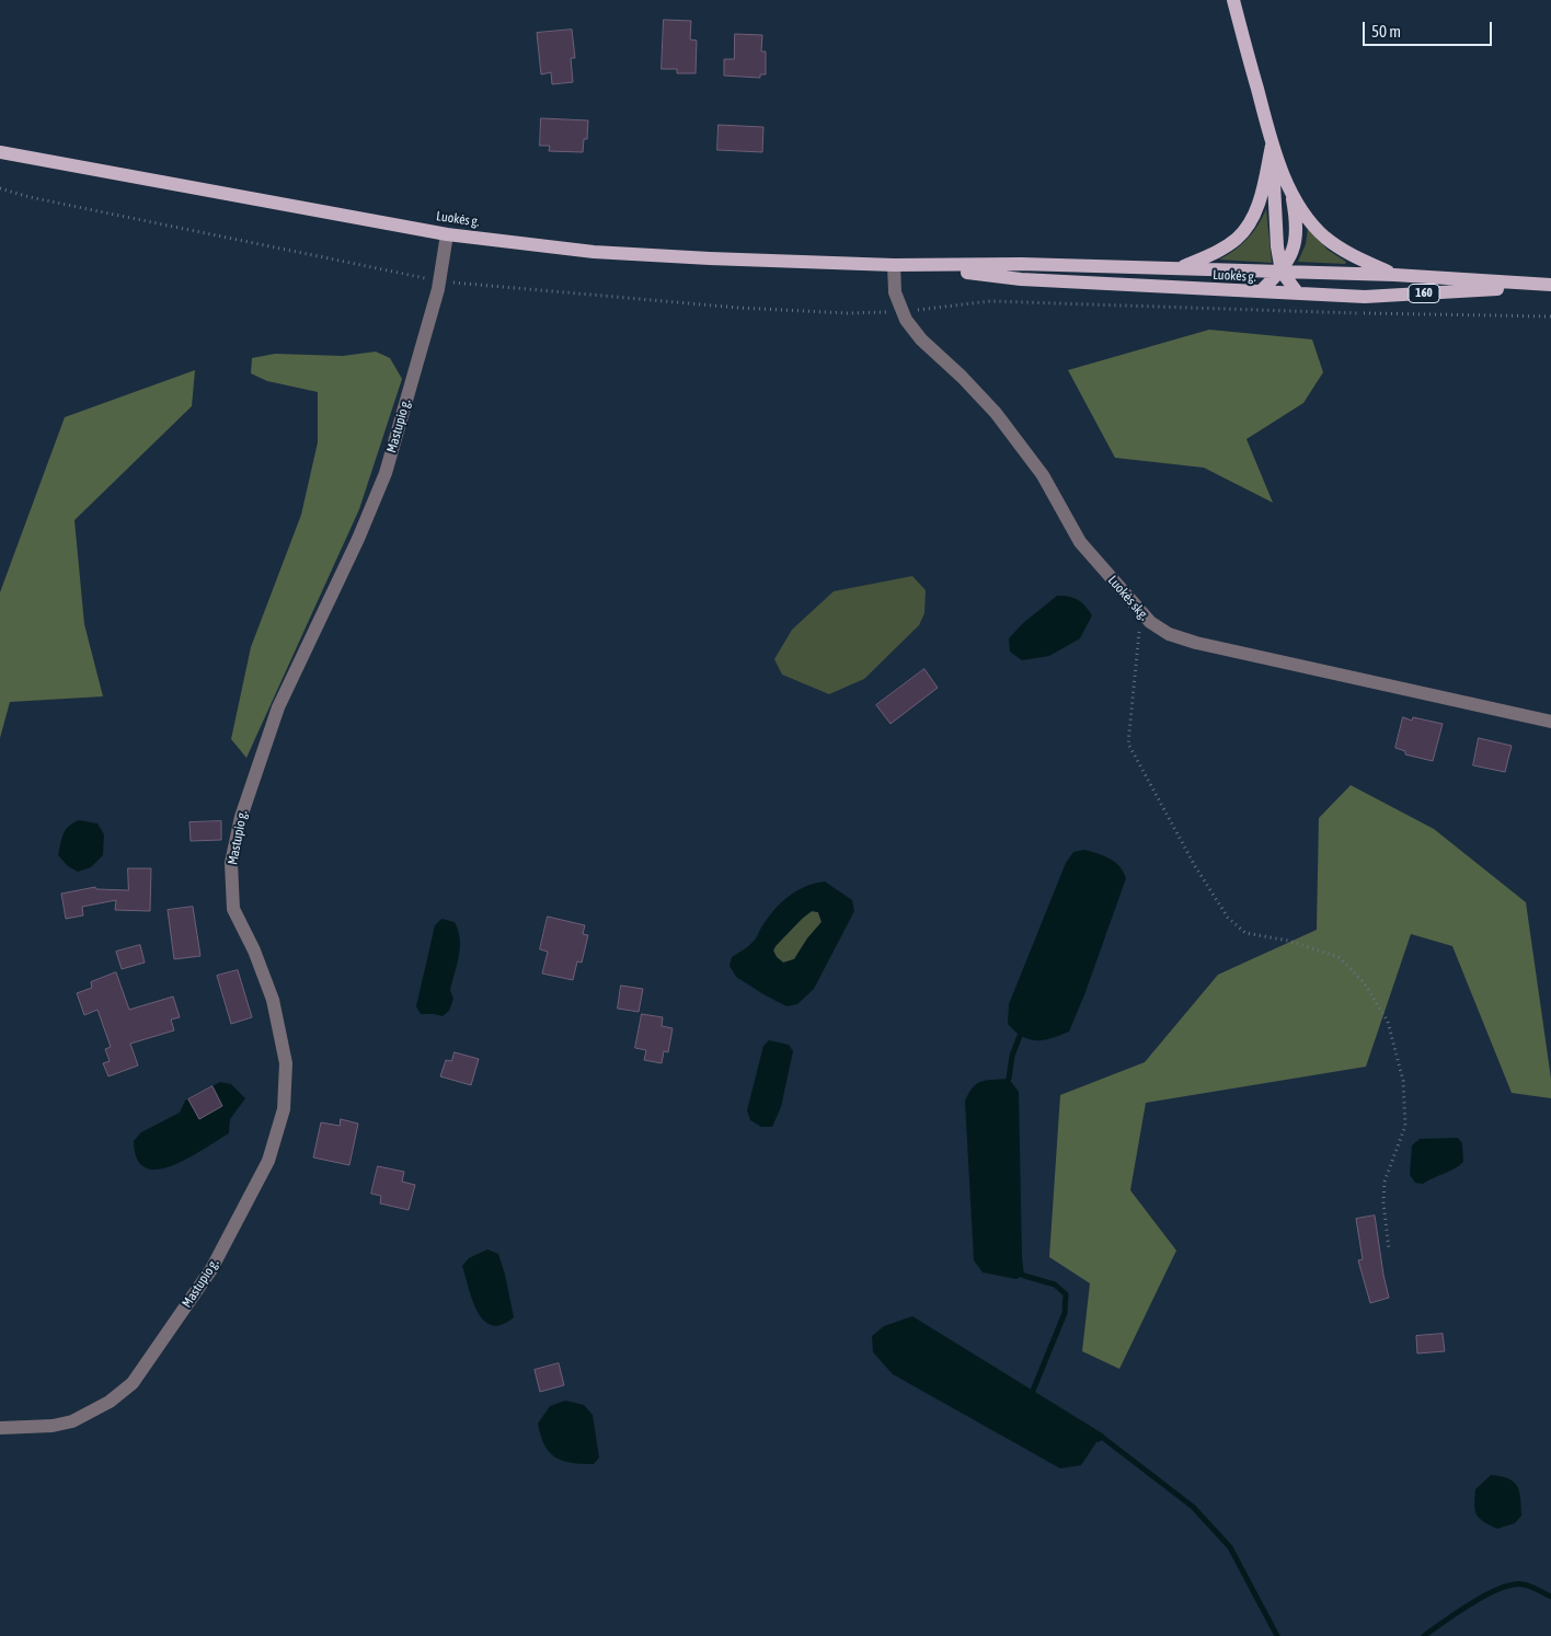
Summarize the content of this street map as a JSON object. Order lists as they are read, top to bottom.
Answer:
{
  "streets": {
    "main road": ["Luokės g.", "160"],
    "street": ["Mastupio g.", "Luokės skg."]
  },
  "crossings": [
    ["Luokės g.", "160"],
    ["Luokės g.", "Mastupio g."],
    ["Luokės g.", "Luokės skg."]
  ],
  "scale_bar": "50 m"
}
